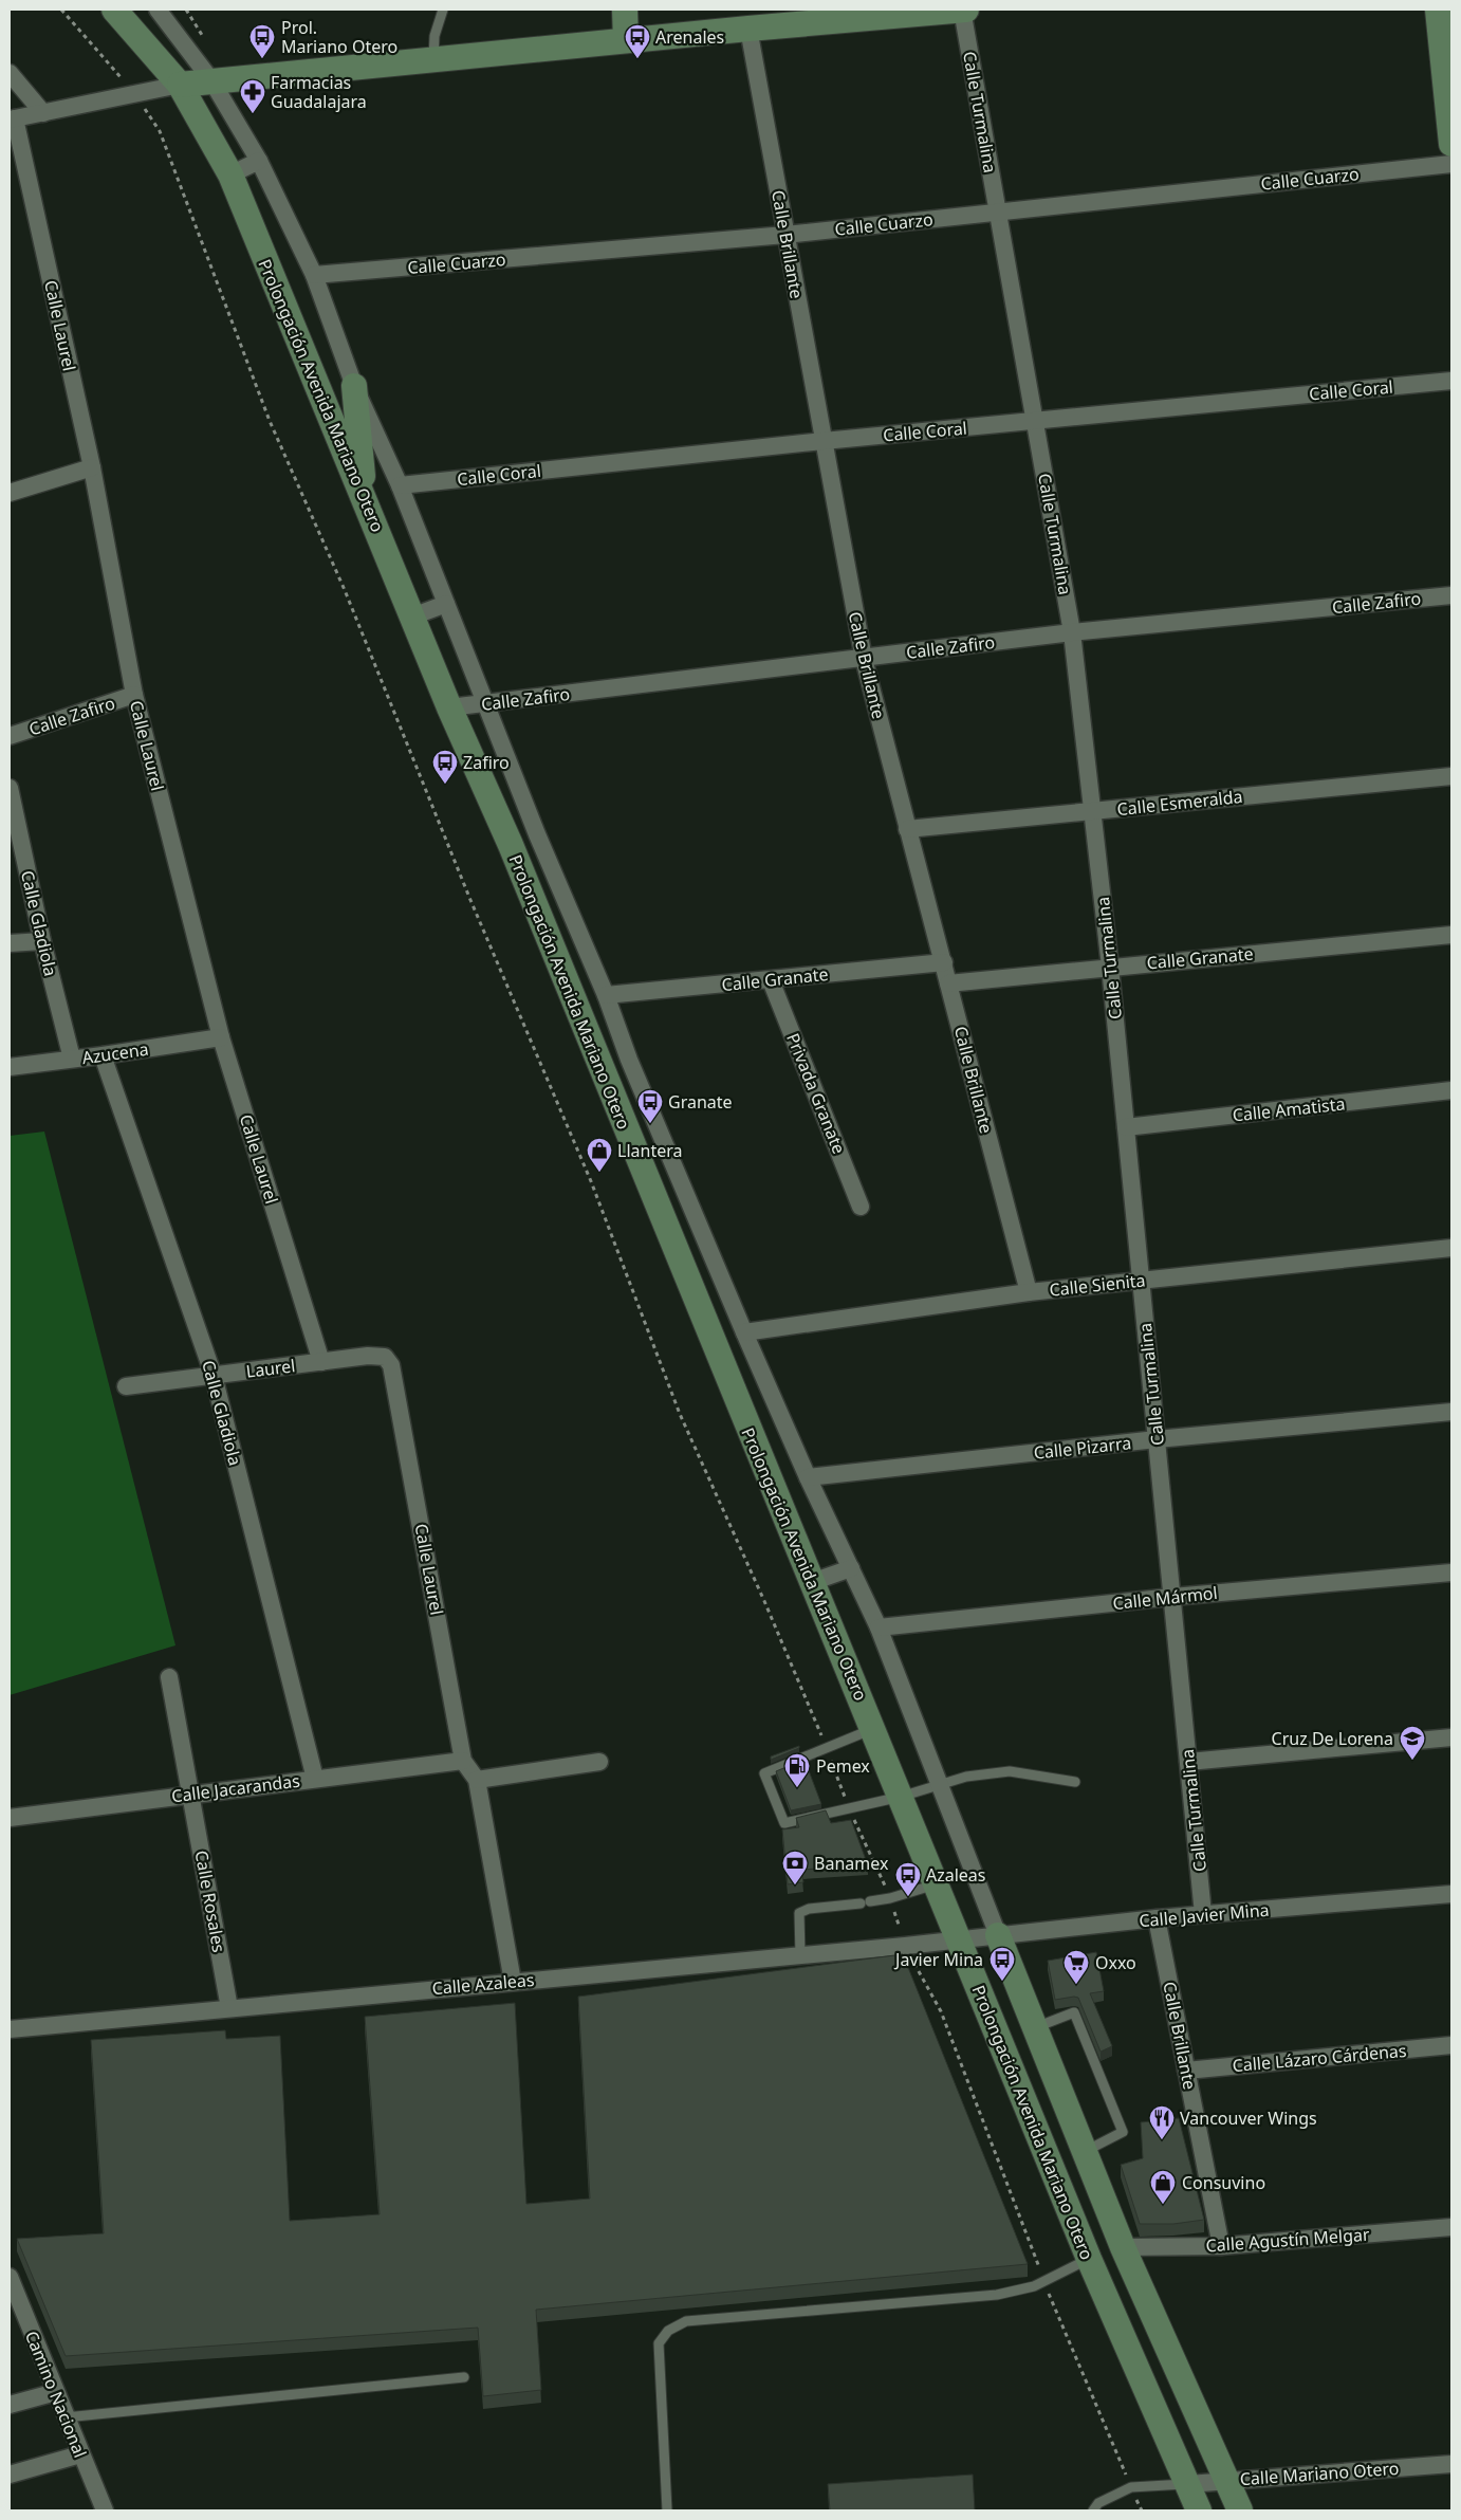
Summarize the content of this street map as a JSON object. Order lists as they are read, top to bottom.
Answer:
{
  "streets": {
    "main road": ["Prolongación Avenida Mariano Otero"],
    "street": [
      "Calle Turmalina",
      "Calle Cuarzo",
      "Calle Brillante",
      "Calle Laurel",
      "Calle Coral",
      "Calle Zafiro",
      "Calle Esmeralda",
      "Calle Gladiola",
      "Calle Granate",
      "Azucena",
      "Privada Granate",
      "Calle Amatista",
      "Calle Sienita",
      "Laurel",
      "Calle Pizarra",
      "Calle Mármol",
      "Calle Jacarandas",
      "Calle Rosales",
      "Calle Javier Mina",
      "Calle Azaleas",
      "Calle Lázaro Cárdenas",
      "Calle Agustín Melgar",
      "Camino Nacional",
      "Calle Mariano Otero"
    ]
  },
  "crossings": [
    ["Calle Turmalina", "Calle Cuarzo"],
    ["Calle Turmalina", "Calle Coral"],
    ["Calle Turmalina", "Calle Zafiro"],
    ["Calle Turmalina", "Calle Esmeralda"],
    ["Calle Turmalina", "Calle Granate"],
    ["Calle Turmalina", "Calle Amatista"],
    ["Calle Turmalina", "Calle Sienita"],
    ["Calle Turmalina", "Calle Pizarra"],
    ["Calle Turmalina", "Calle Mármol"],
    ["Calle Turmalina", "Calle Javier Mina"],
    ["Calle Cuarzo", "Calle Brillante"],
    ["Calle Cuarzo", "Prolongación Avenida Mariano Otero"],
    ["Calle Brillante", "Calle Coral"],
    ["Calle Brillante", "Calle Zafiro"],
    ["Calle Brillante", "Calle Esmeralda"],
    ["Calle Brillante", "Calle Granate"],
    ["Calle Brillante", "Calle Sienita"],
    ["Calle Brillante", "Calle Javier Mina"],
    ["Calle Brillante", "Calle Lázaro Cárdenas"],
    ["Calle Brillante", "Calle Agustín Melgar"],
    ["Calle Laurel", "Calle Zafiro"],
    ["Calle Laurel", "Azucena"],
    ["Calle Laurel", "Laurel"],
    ["Calle Laurel", "Calle Jacarandas"],
    ["Calle Laurel", "Calle Azaleas"],
    ["Calle Coral", "Prolongación Avenida Mariano Otero"],
    ["Prolongación Avenida Mariano Otero", "Calle Zafiro"],
    ["Prolongación Avenida Mariano Otero", "Calle Granate"],
    ["Prolongación Avenida Mariano Otero", "Calle Sienita"],
    ["Prolongación Avenida Mariano Otero", "Calle Pizarra"],
    ["Prolongación Avenida Mariano Otero", "Calle Mármol"],
    ["Prolongación Avenida Mariano Otero", "Calle Javier Mina"],
    ["Prolongación Avenida Mariano Otero", "Calle Azaleas"],
    ["Prolongación Avenida Mariano Otero", "Calle Mariano Otero"],
    ["Calle Gladiola", "Azucena"],
    ["Calle Gladiola", "Laurel"],
    ["Calle Gladiola", "Calle Jacarandas"],
    ["Calle Granate", "Privada Granate"],
    ["Calle Jacarandas", "Calle Rosales"],
    ["Calle Rosales", "Calle Azaleas"],
    ["Calle Javier Mina", "Calle Azaleas"]
  ],
  "places": {
    "bus stop": [
      "Prol. Mariano Otero",
      "Arenales",
      "Zafiro",
      "Granate",
      "Azaleas",
      "Javier Mina"
    ],
    "pharmacy": ["Farmacias Guadalajara"],
    "shop": ["Llantera", "Consuvino"],
    "school or university": ["Cruz De Lorena"],
    "fuel station": ["Pemex"],
    "bank": ["Banamex"],
    "supermarket": ["Oxxo"],
    "restaurant": ["Vancouver Wings"]
  }
}
